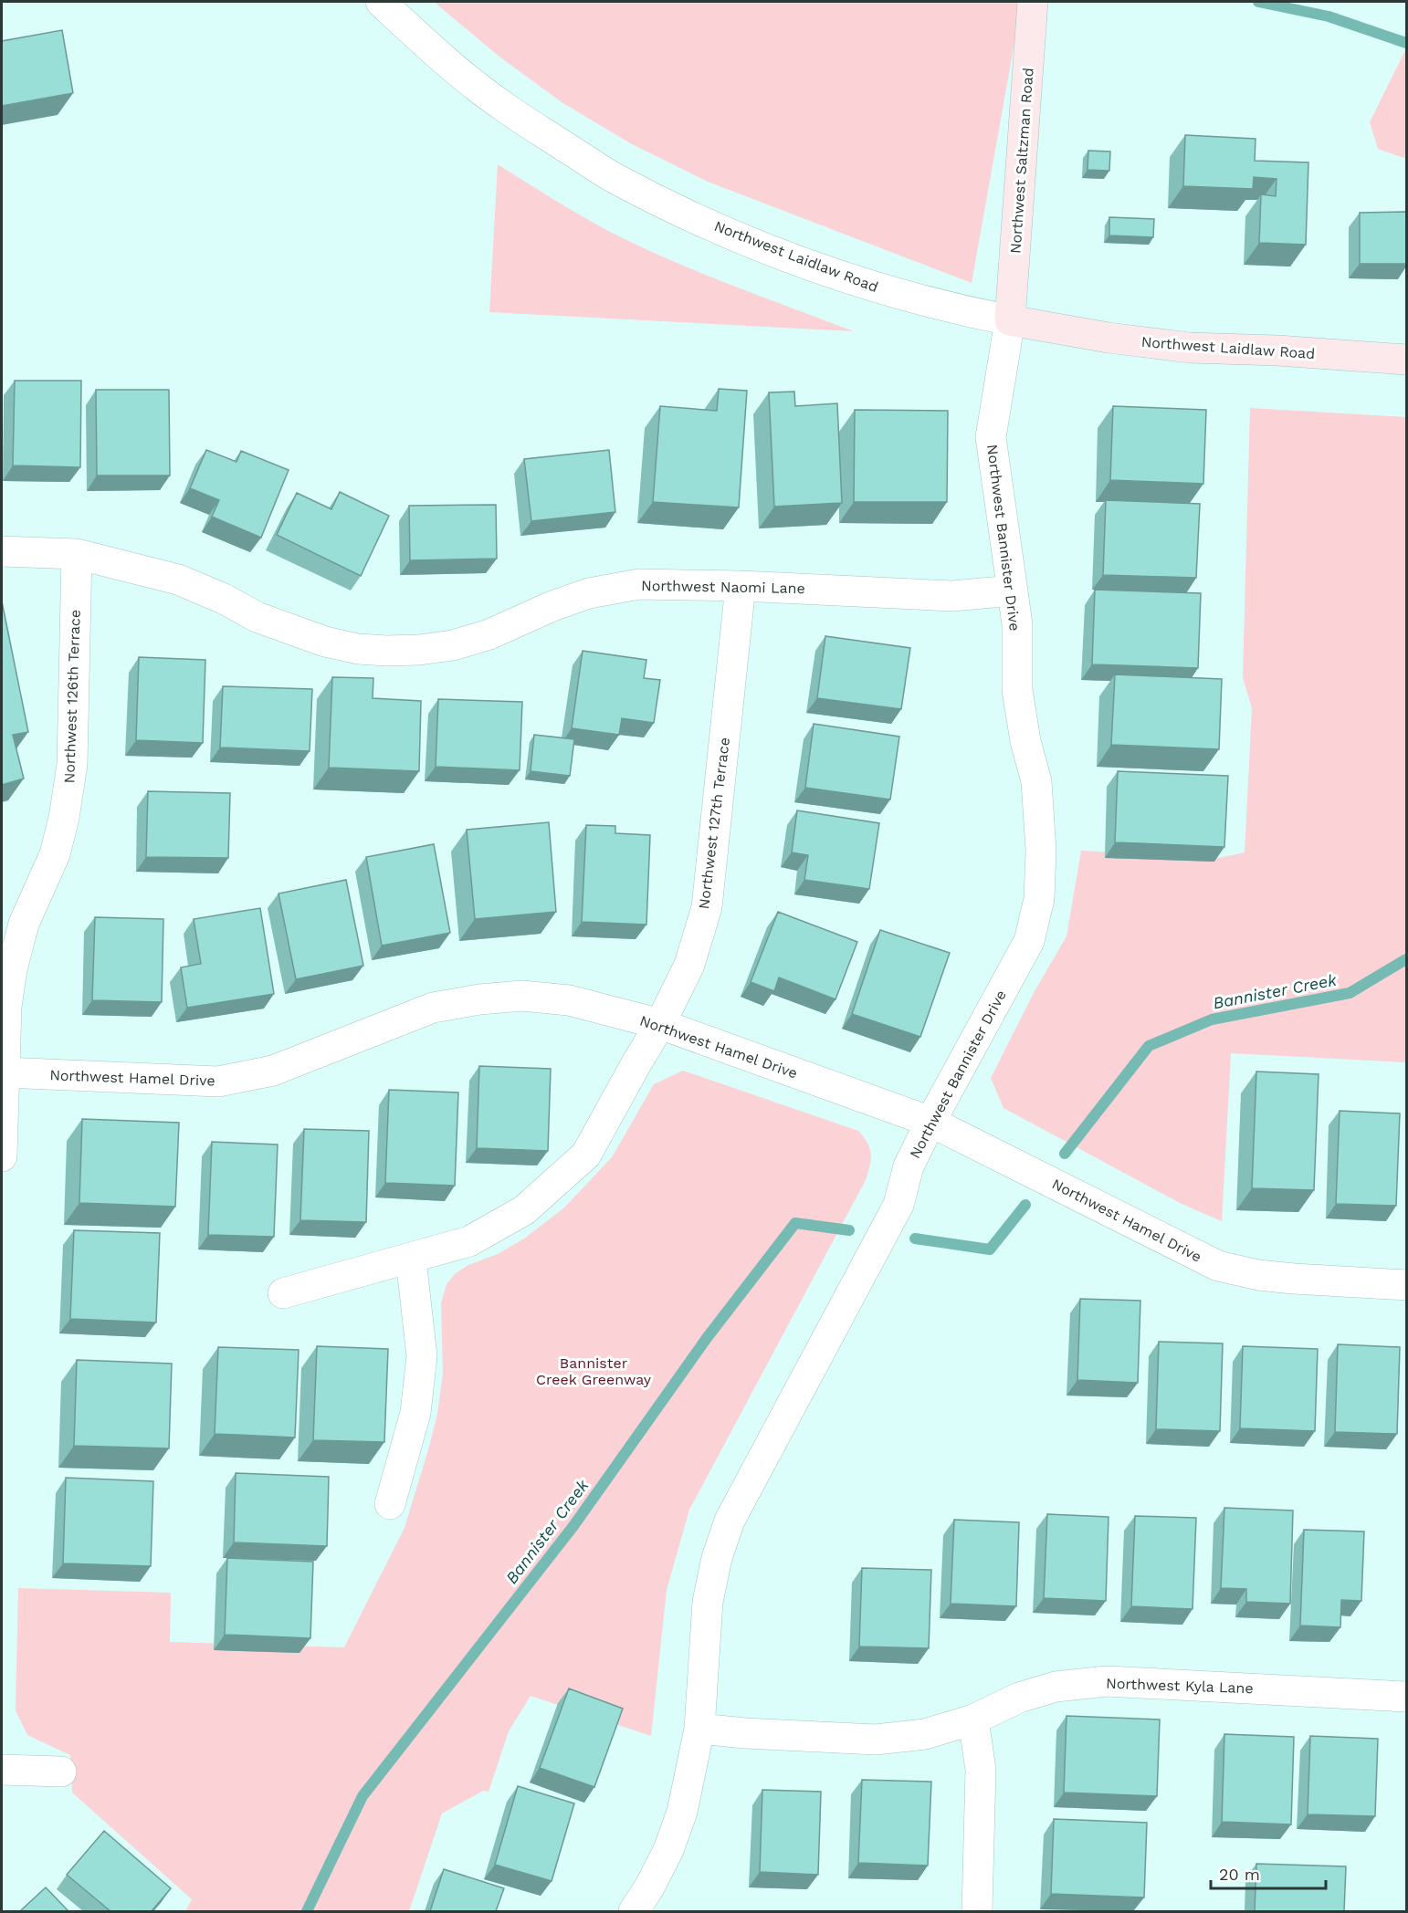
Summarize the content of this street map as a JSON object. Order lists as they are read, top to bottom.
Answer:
{
  "streets": {
    "main road": ["Northwest Saltzman Road", "Northwest Laidlaw Road"],
    "street": [
      "Northwest Bannister Drive",
      "Northwest Naomi Lane",
      "Northwest 126th Terrace",
      "Northwest 127th Terrace",
      "Northwest Hamel Drive",
      "Northwest Kyla Lane"
    ]
  },
  "crossings": [
    ["Northwest Saltzman Road", "Northwest Laidlaw Road"],
    ["Northwest Saltzman Road", "Northwest Bannister Drive"],
    ["Northwest Laidlaw Road", "Northwest Bannister Drive"],
    ["Northwest Bannister Drive", "Northwest Naomi Lane"],
    ["Northwest Bannister Drive", "Northwest Hamel Drive"],
    ["Northwest Bannister Drive", "Northwest Kyla Lane"],
    ["Northwest Naomi Lane", "Northwest 126th Terrace"],
    ["Northwest Naomi Lane", "Northwest 127th Terrace"],
    ["Northwest 126th Terrace", "Northwest Hamel Drive"],
    ["Northwest 127th Terrace", "Northwest Hamel Drive"]
  ],
  "water": ["Bannister Creek"],
  "parks": ["Bannister Creek Greenway"],
  "scale_bar": "20 m"
}
